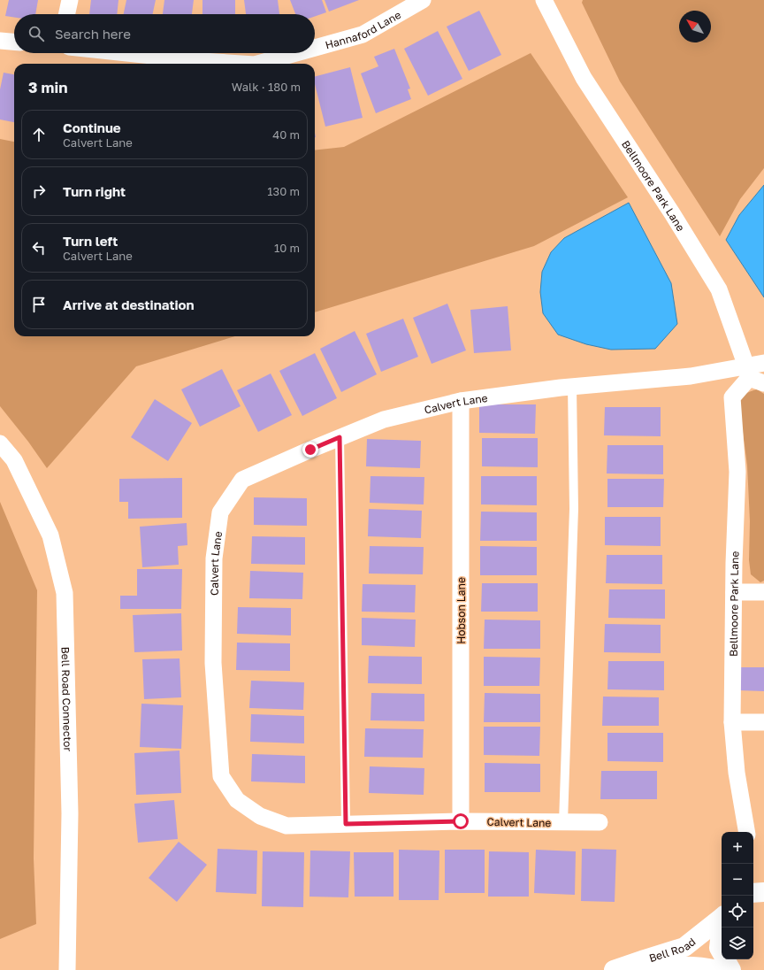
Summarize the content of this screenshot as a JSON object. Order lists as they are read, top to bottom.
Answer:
{
  "streets": {
    "street": [
      "Hannaford Lane",
      "Bellmoore Park Lane",
      "Calvert Lane",
      "Hobson Lane",
      "Bell Road Connector",
      "Bell Road"
    ]
  },
  "crossings": [
    ["Bellmoore Park Lane", "Calvert Lane"],
    ["Calvert Lane", "Hobson Lane"]
  ],
  "north": "top left",
  "page": {
    "search": "Search here",
    "heading": ["3 min", "Walk · 180 m"],
    "list": [
      ["Continue", "Calvert Lane", "40 m"],
      ["Turn right", "130 m"],
      ["Turn left", "Calvert Lane", "10 m"],
      "Arrive at destination"
    ],
    "map_buttons": ["+", "−"]
  }
}
